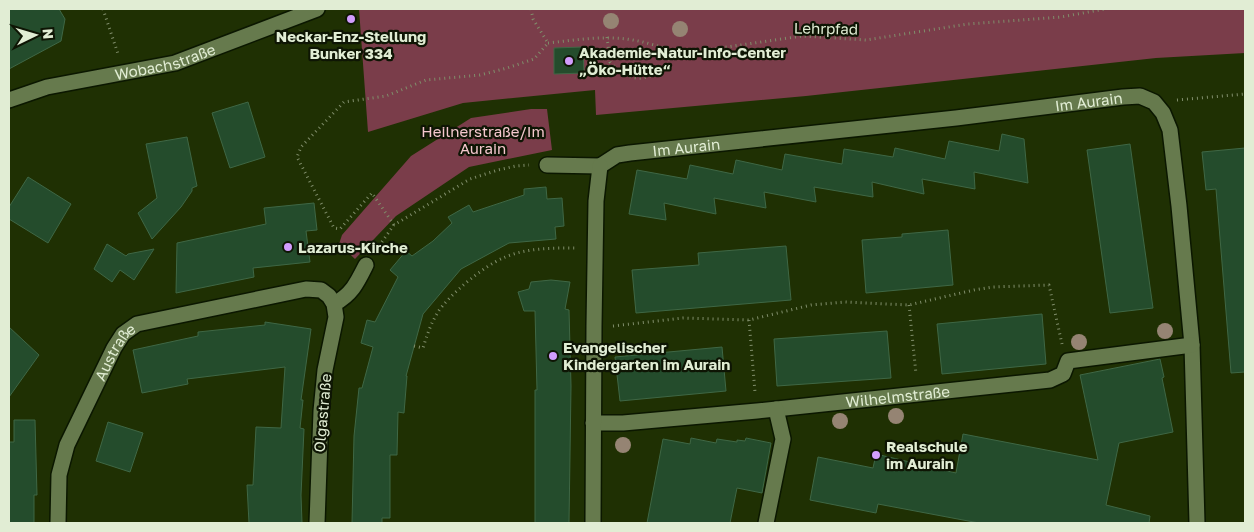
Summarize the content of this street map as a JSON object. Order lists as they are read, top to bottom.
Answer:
{
  "streets": {
    "street": [
      "Wobachstraße",
      "Im Aurain",
      "Austraße",
      "Wilhelmstraße",
      "Olgastraße"
    ],
    "path": ["Lehrpfad"]
  },
  "crossings": [
    ["Austraße", "Olgastraße"]
  ],
  "parks": ["Heilnerstraße/Im Aurain"],
  "places": [
    "Neckar-Enz-Stellung Bunker 334",
    "Akademie-Natur-Info-Center „Öko-Hütte“",
    "Lazarus-Kirche",
    "Evangelischer Kindergarten im Aurain",
    "Realschule im Aurain"
  ],
  "north": "right"
}
